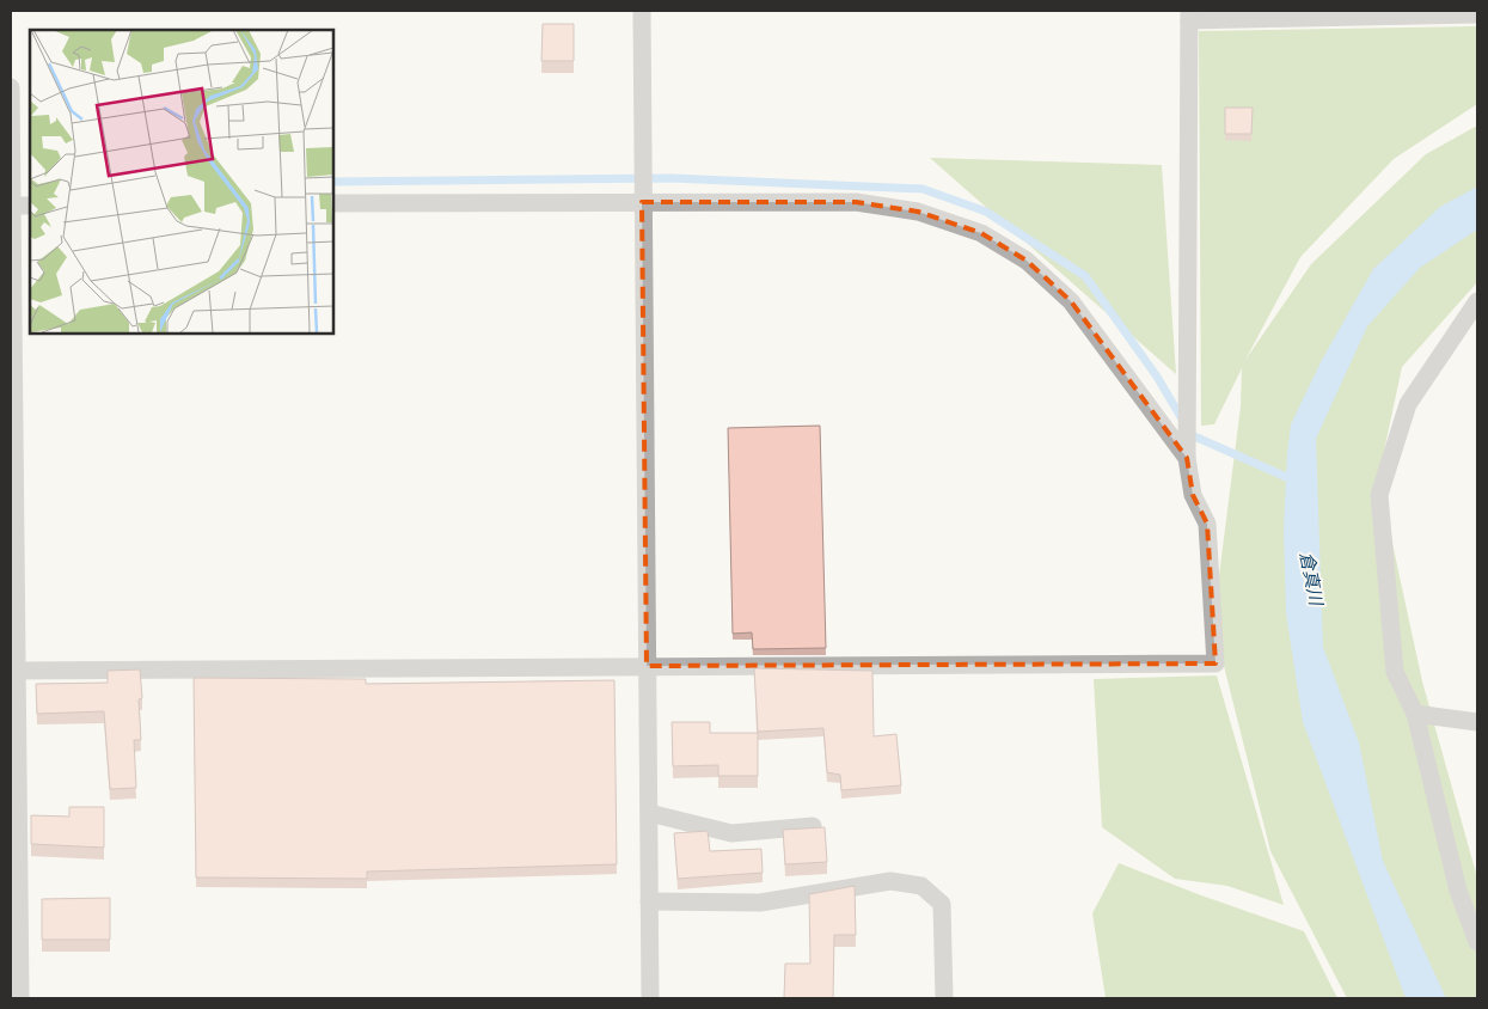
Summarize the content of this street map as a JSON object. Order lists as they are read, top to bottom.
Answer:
{
  "water": ["倉真川"]
}
